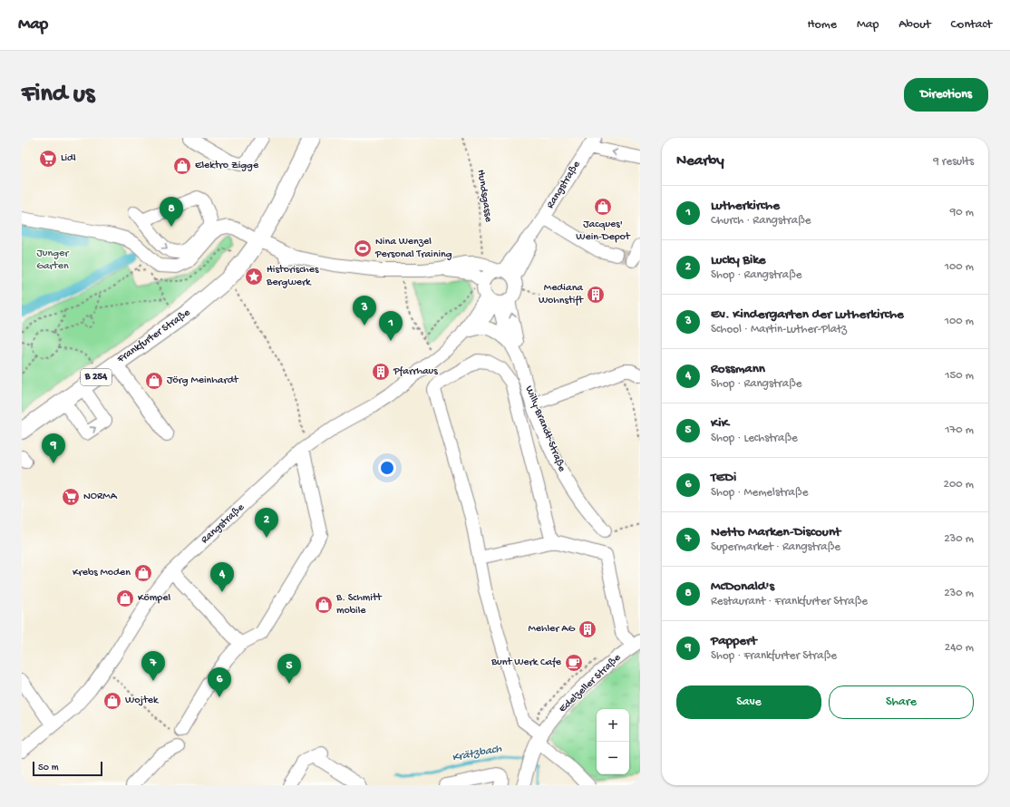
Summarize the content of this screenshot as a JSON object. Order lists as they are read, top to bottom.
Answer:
{
  "streets": {
    "main road": ["Frankfurter Straße", "B 254"],
    "street": ["Rangstraße", "Willy-Brandt-Straße", "Edelzeller Straße"],
    "path": ["Hundsgasse"]
  },
  "crossings": [
    ["Rangstraße", "Willy-Brandt-Straße"]
  ],
  "water": ["Krätzbach"],
  "parks": ["Junger Garten"],
  "places": {
    "supermarket": ["Lidl", "NORMA"],
    "shop": [
      "Elektro Zigge",
      "Jacques' Wein-Depot",
      "Jörg Meinhardt",
      "Krebs Moden",
      "Kömpel",
      "B. Schmitt mobile",
      "Wojtek"
    ],
    "sports": ["Nina Wenzel Personal Training"],
    "place": ["Historisches Bergwerk"],
    "building": ["Mediana Wohnstift", "Pfarrhaus", "Mehler AG"],
    "cafe": ["Bunt Werk Cafe"]
  },
  "scale_bar": "50 m",
  "page": {
    "header": "Map",
    "nav": [
      "Home",
      "Map",
      "About",
      "Contact"
    ],
    "buttons": [
      "Directions",
      ["Save", "Share"]
    ],
    "title": "Find us",
    "heading": ["Nearby", "9 results"],
    "list": [
      {
        "mark": "1",
        "name": "Lutherkirche",
        "note": "Church · Rangstraße",
        "value": "90 m"
      },
      {
        "mark": "2",
        "name": "Lucky Bike",
        "note": "Shop · Rangstraße",
        "value": "100 m"
      },
      {
        "mark": "3",
        "name": "Ev. Kindergarten der Lutherkirche",
        "note": "School · Martin-Luther-Platz",
        "value": "100 m"
      },
      {
        "mark": "4",
        "name": "Rossmann",
        "note": "Shop · Rangstraße",
        "value": "150 m"
      },
      {
        "mark": "5",
        "name": "KiK",
        "note": "Shop · Lechstraße",
        "value": "170 m"
      },
      {
        "mark": "6",
        "name": "TEDi",
        "note": "Shop · Memelstraße",
        "value": "200 m"
      },
      {
        "mark": "7",
        "name": "Netto Marken-Discount",
        "note": "Supermarket · Rangstraße",
        "value": "230 m"
      },
      {
        "mark": "8",
        "name": "McDonald's",
        "note": "Restaurant · Frankfurter Straße",
        "value": "230 m"
      },
      {
        "mark": "9",
        "name": "Pappert",
        "note": "Shop · Frankfurter Straße",
        "value": "240 m"
      }
    ],
    "pins": [
      "8",
      "3",
      "1",
      "9",
      "2",
      "4",
      "7",
      "5",
      "6"
    ],
    "map_buttons": ["+", "−"],
    "scale": "50 m"
  }
}
